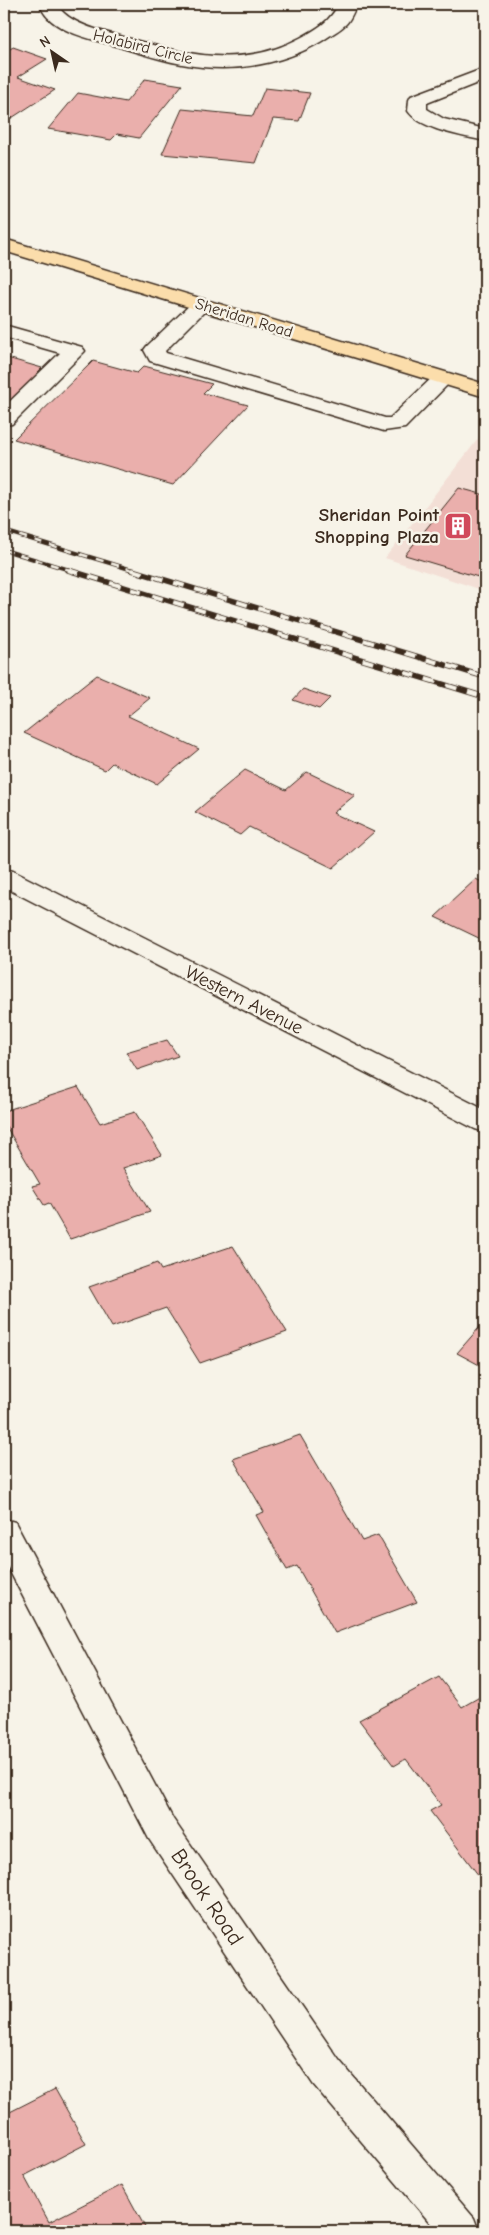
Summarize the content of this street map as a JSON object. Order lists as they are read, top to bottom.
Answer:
{
  "streets": {
    "main road": ["Sheridan Road"],
    "street": ["Holabird Circle", "Western Avenue", "Brook Road"]
  },
  "places": {
    "building": ["Sheridan Point Shopping Plaza"]
  },
  "north": "top left"
}
